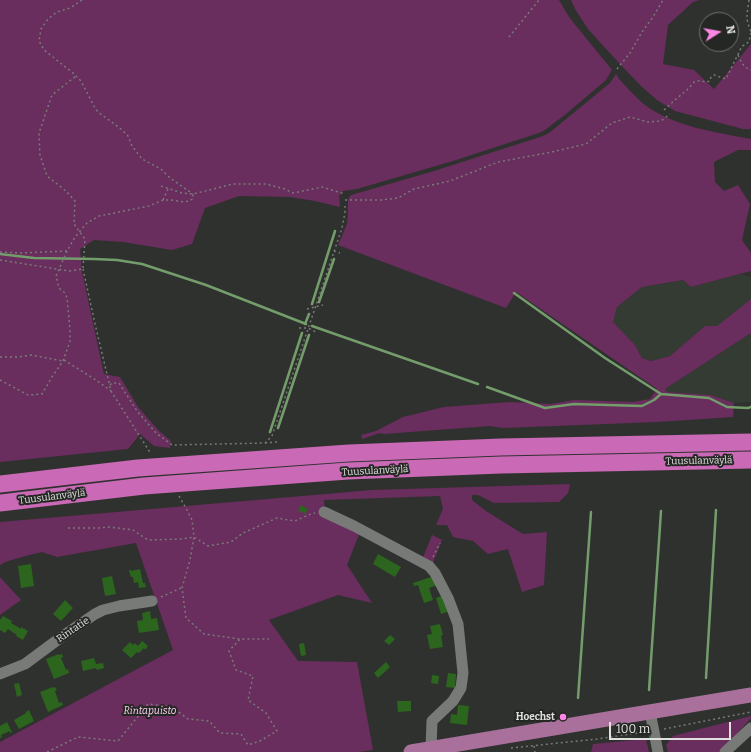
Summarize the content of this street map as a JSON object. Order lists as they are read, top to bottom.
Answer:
{
  "streets": {
    "highway": ["Tuusulanväylä"],
    "street": ["Rintatie"]
  },
  "parks": ["Rintapuisto"],
  "places": ["Hoechst"],
  "scale_bar": "100 m",
  "north": "right"
}
